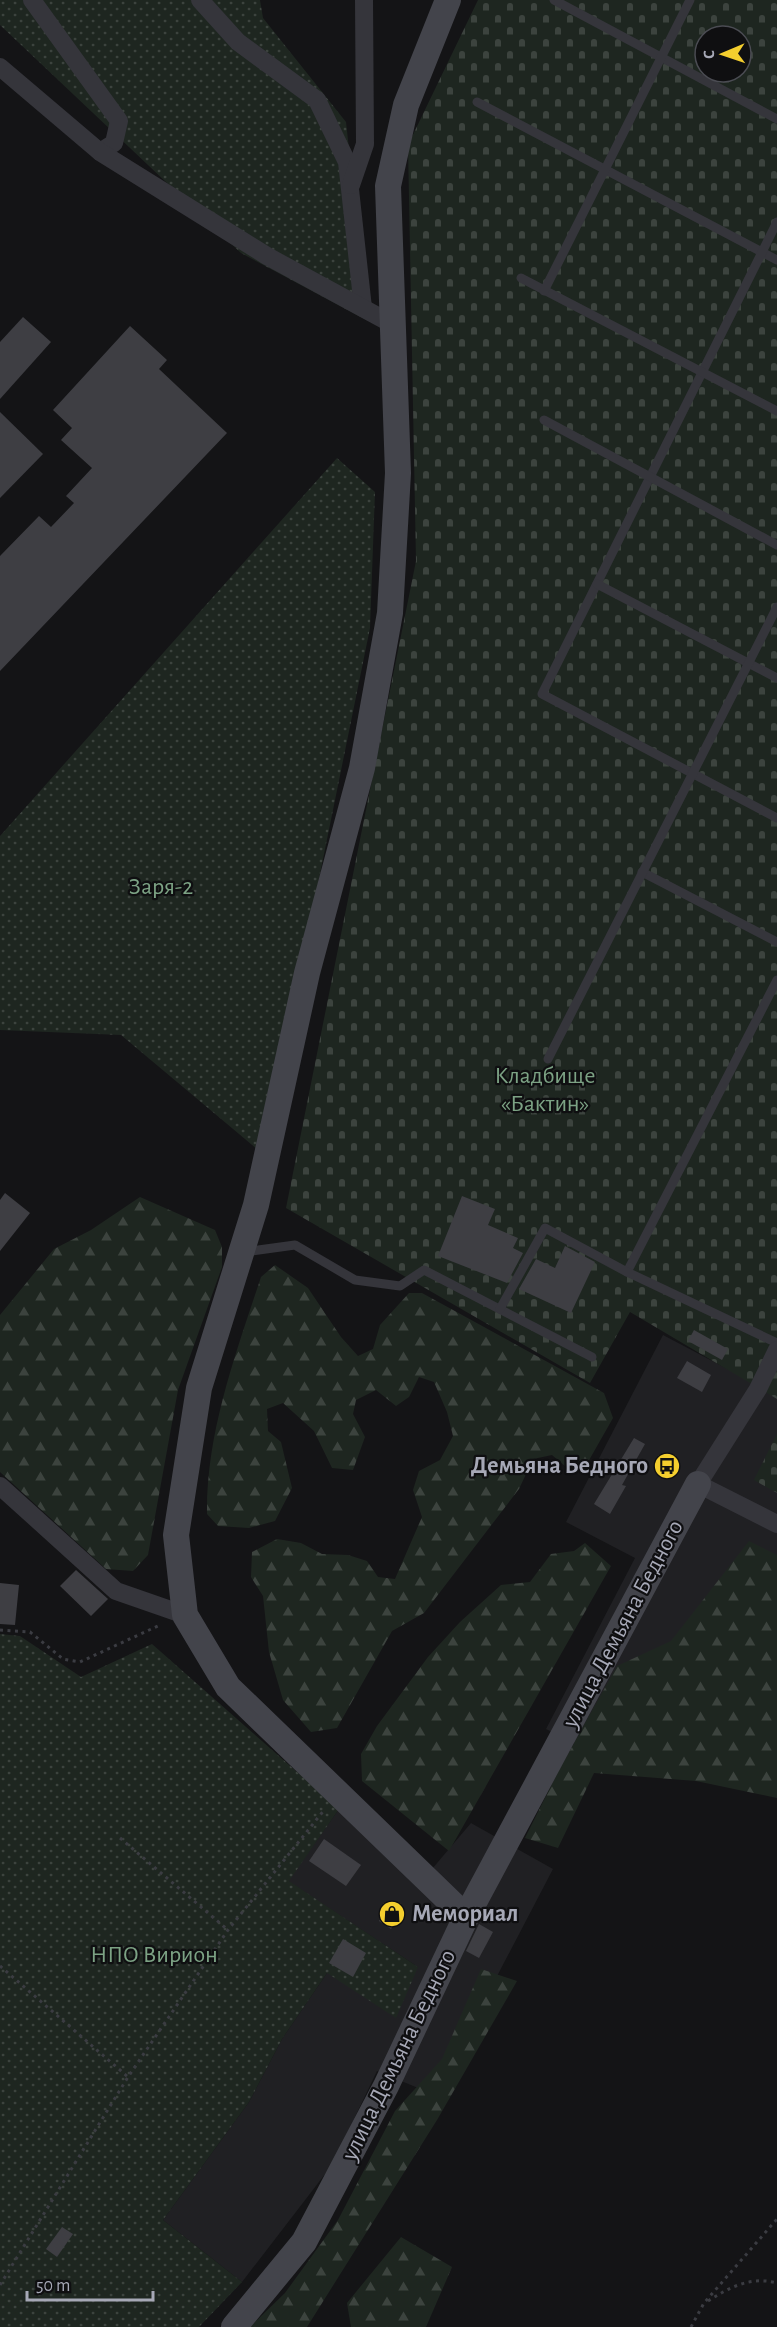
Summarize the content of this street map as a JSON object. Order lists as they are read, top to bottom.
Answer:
{
  "streets": {
    "street": ["улица Демьяна Бедного"]
  },
  "parks": ["Заря-2", "Кладбище «Бактин»", "НПО Вирион"],
  "places": {
    "bus stop": ["Демьяна Бедного"],
    "shop": ["Мемориал"]
  },
  "scale_bar": "50 m",
  "north": "left"
}
